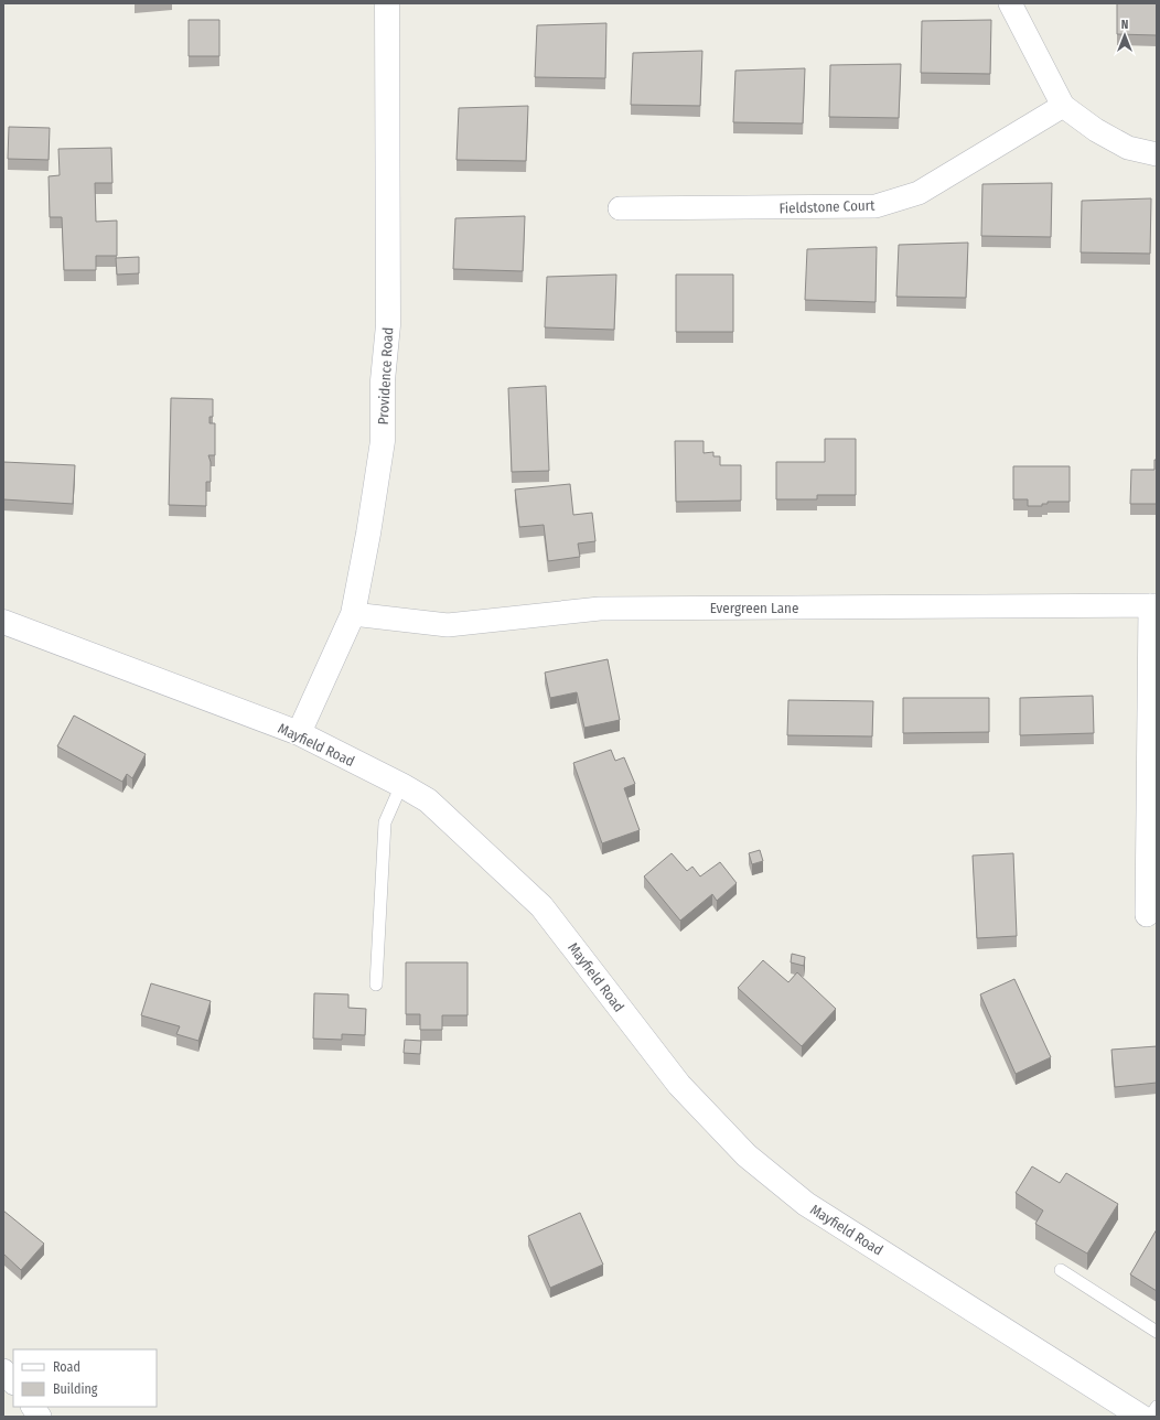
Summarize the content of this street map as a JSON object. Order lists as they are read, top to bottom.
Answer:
{
  "streets": {
    "street": [
      "Fieldstone Court",
      "Providence Road",
      "Evergreen Lane",
      "Mayfield Road"
    ]
  },
  "crossings": [
    ["Providence Road", "Evergreen Lane"],
    ["Providence Road", "Mayfield Road"]
  ],
  "legend": ["Road", "Building"],
  "north": "top"
}
